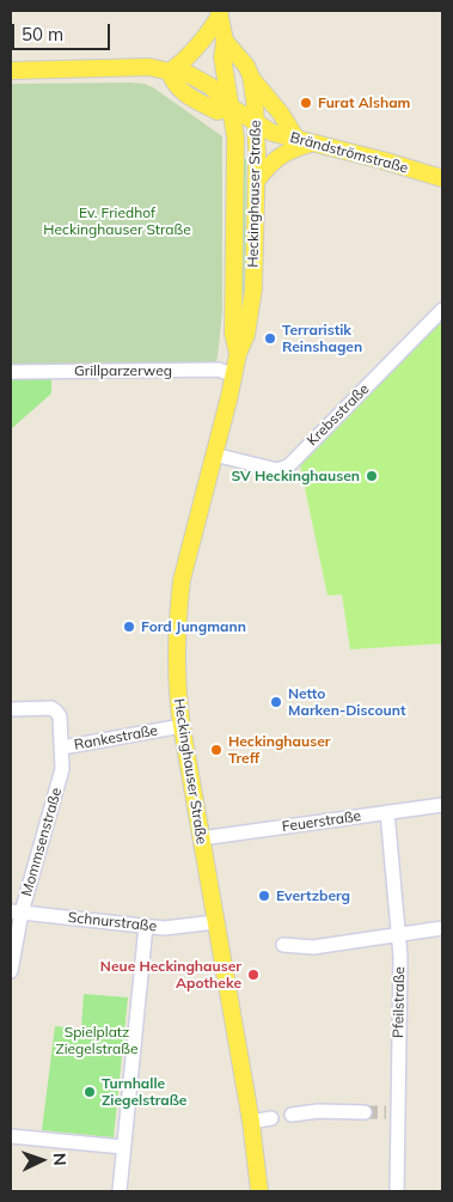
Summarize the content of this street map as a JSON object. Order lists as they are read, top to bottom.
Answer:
{
  "streets": {
    "main road": ["Brändströmstraße", "Heckinghauser Straße"],
    "street": [
      "Grillparzerweg",
      "Krebsstraße",
      "Rankestraße",
      "Feuerstraße",
      "Mommsenstraße",
      "Schnurstraße",
      "Pfeilstraße"
    ]
  },
  "crossings": [
    ["Brändströmstraße", "Heckinghauser Straße"],
    ["Heckinghauser Straße", "Grillparzerweg"],
    ["Heckinghauser Straße", "Krebsstraße"],
    ["Heckinghauser Straße", "Rankestraße"],
    ["Heckinghauser Straße", "Feuerstraße"],
    ["Heckinghauser Straße", "Schnurstraße"],
    ["Rankestraße", "Mommsenstraße"],
    ["Feuerstraße", "Pfeilstraße"],
    ["Mommsenstraße", "Schnurstraße"]
  ],
  "parks": ["Ev. Friedhof Heckinghauser Straße", "Spielplatz Ziegelstraße"],
  "places": [
    "Furat Alsham",
    "Terraristik Reinshagen",
    "SV Heckinghausen",
    "Ford Jungmann",
    "Netto Marken-Discount",
    "Heckinghauser Treff",
    "Evertzberg",
    "Neue Heckinghauser Apotheke",
    "Turnhalle Ziegelstraße"
  ],
  "scale_bar": "50 m",
  "north": "right"
}
